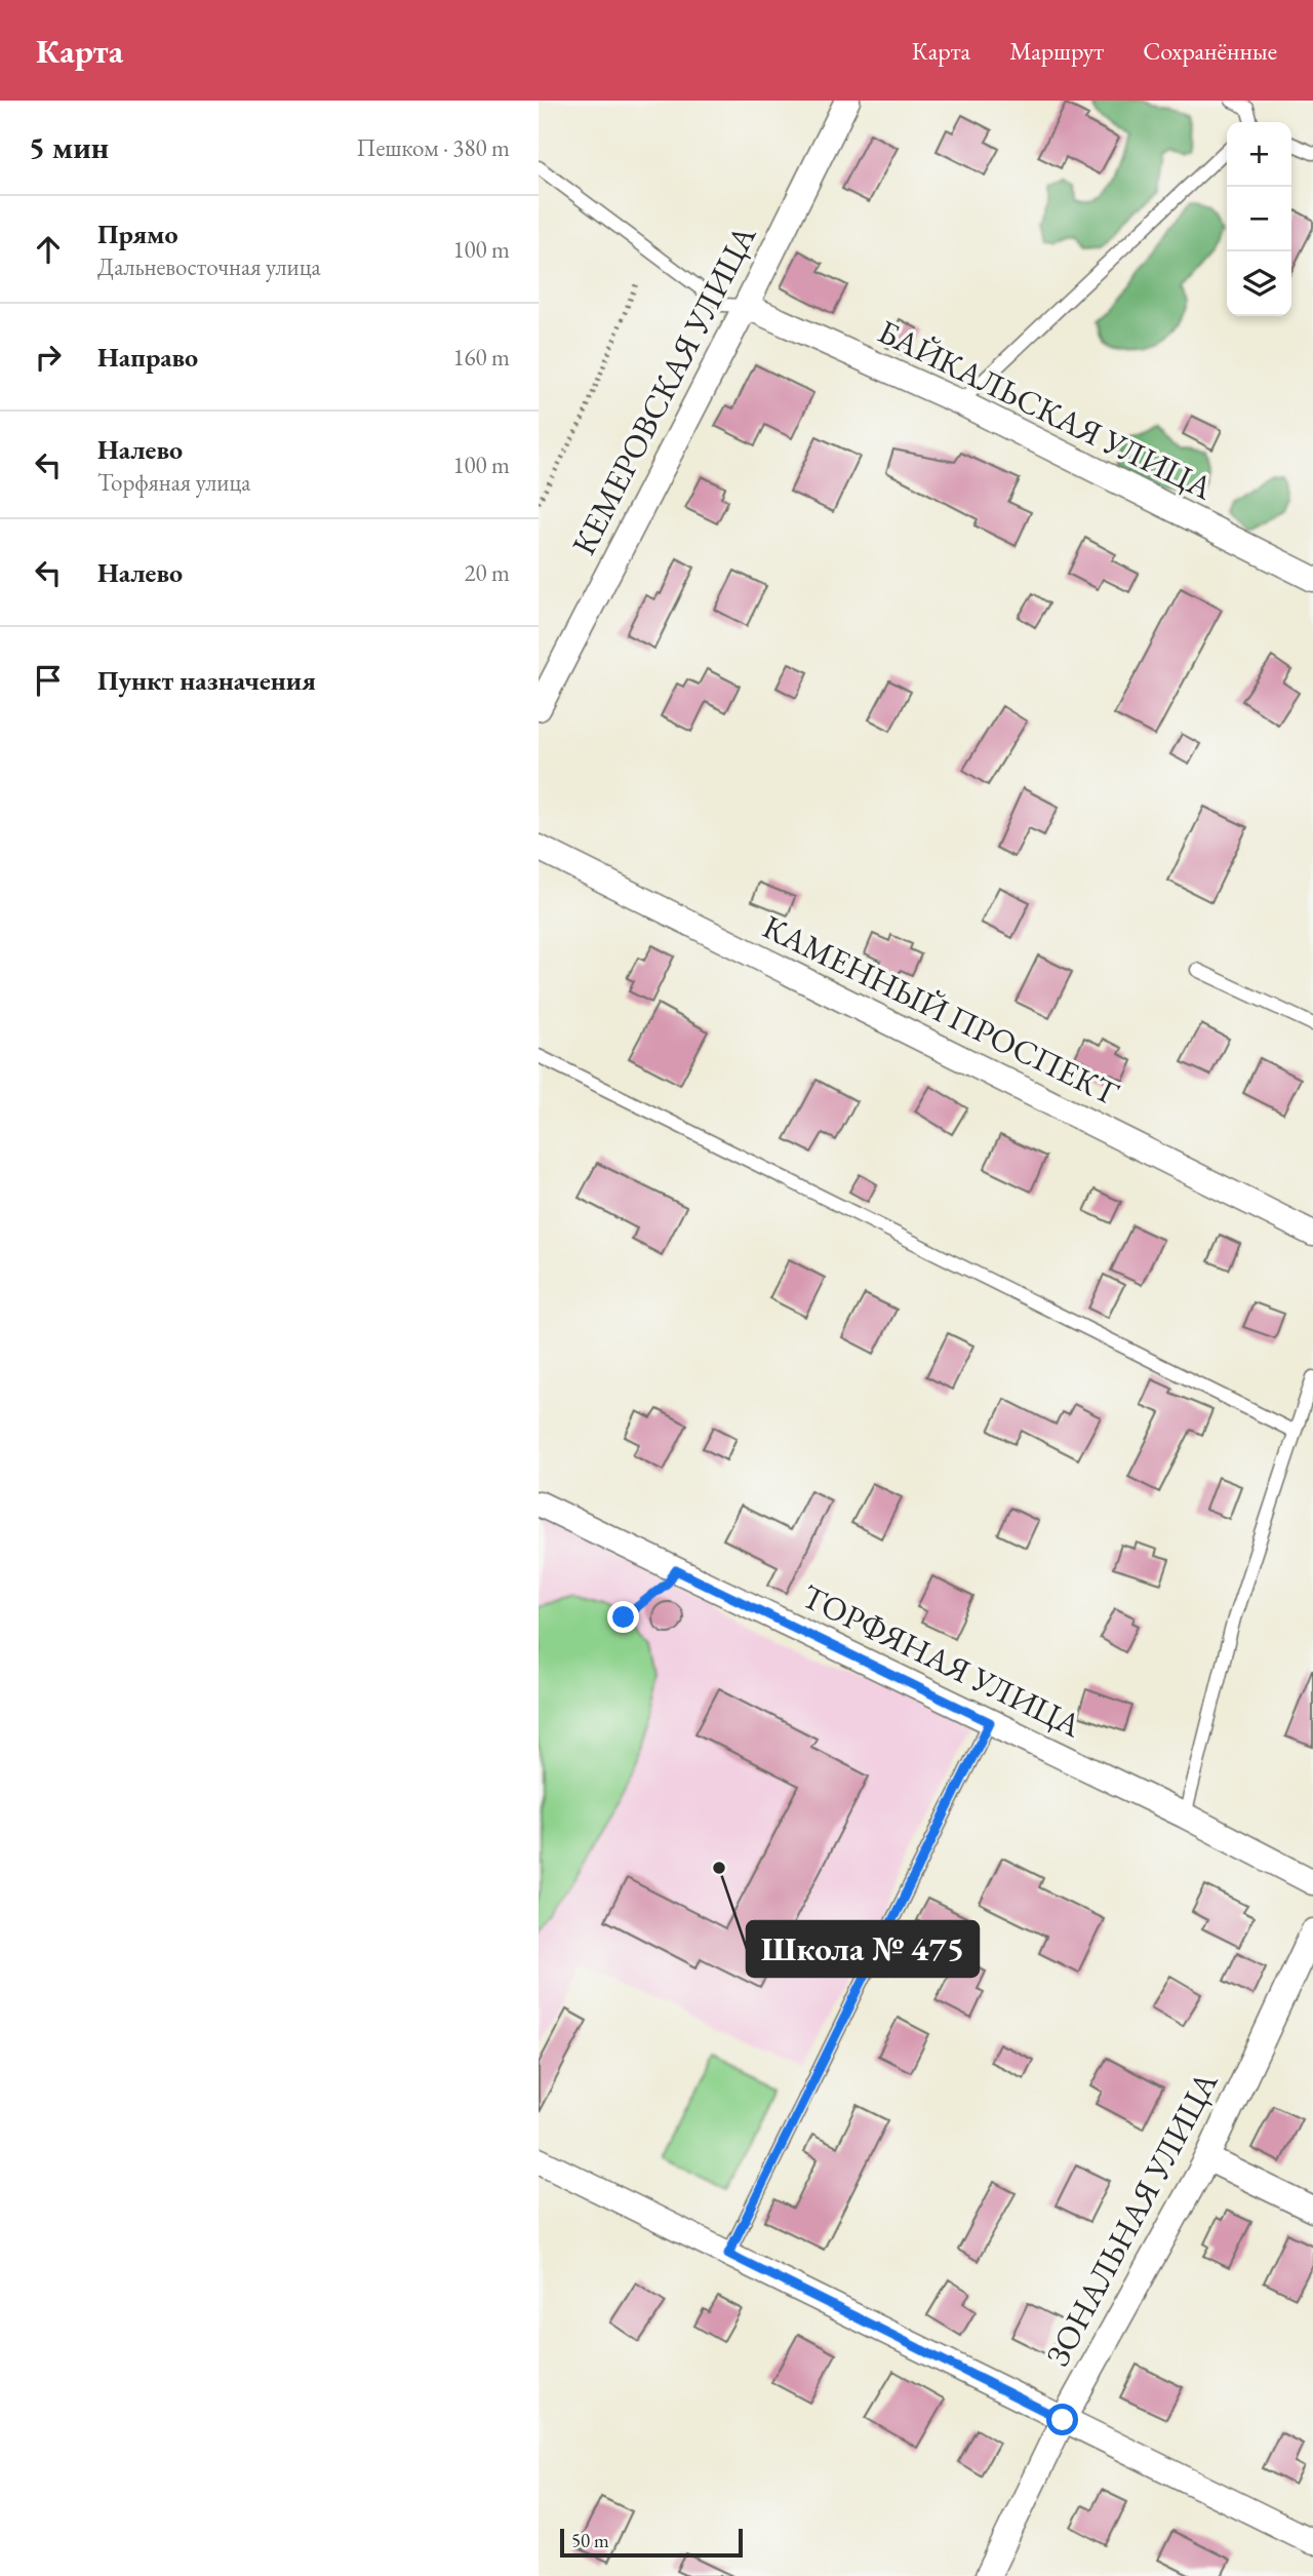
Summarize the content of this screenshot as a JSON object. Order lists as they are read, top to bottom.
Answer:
{
  "streets": {
    "street": [
      "КЕМЕРОВСКАЯ УЛИЦА",
      "БАЙКАЛЬСКАЯ УЛИЦА",
      "КАМЕННЫЙ ПРОСПЕКТ",
      "ТОРФЯНАЯ УЛИЦА",
      "ЗОНАЛЬНАЯ УЛИЦА"
    ]
  },
  "crossings": [
    ["КЕМЕРОВСКАЯ УЛИЦА", "БАЙКАЛЬСКАЯ УЛИЦА"]
  ],
  "places": ["Школа № 475"],
  "scale_bar": "50 m",
  "page": {
    "header": "Карта",
    "nav": ["Карта", "Маршрут", "Сохранённые"],
    "heading": ["5 мин", "Пешком · 380 m"],
    "map_buttons": ["+", "−"],
    "list": [
      ["Прямо", "Дальневосточная улица", "100 m"],
      ["Направо", "160 m"],
      ["Налево", "Торфяная улица", "100 m"],
      ["Налево", "20 m"],
      "Пункт назначения"
    ],
    "scale": "50 m"
  }
}
